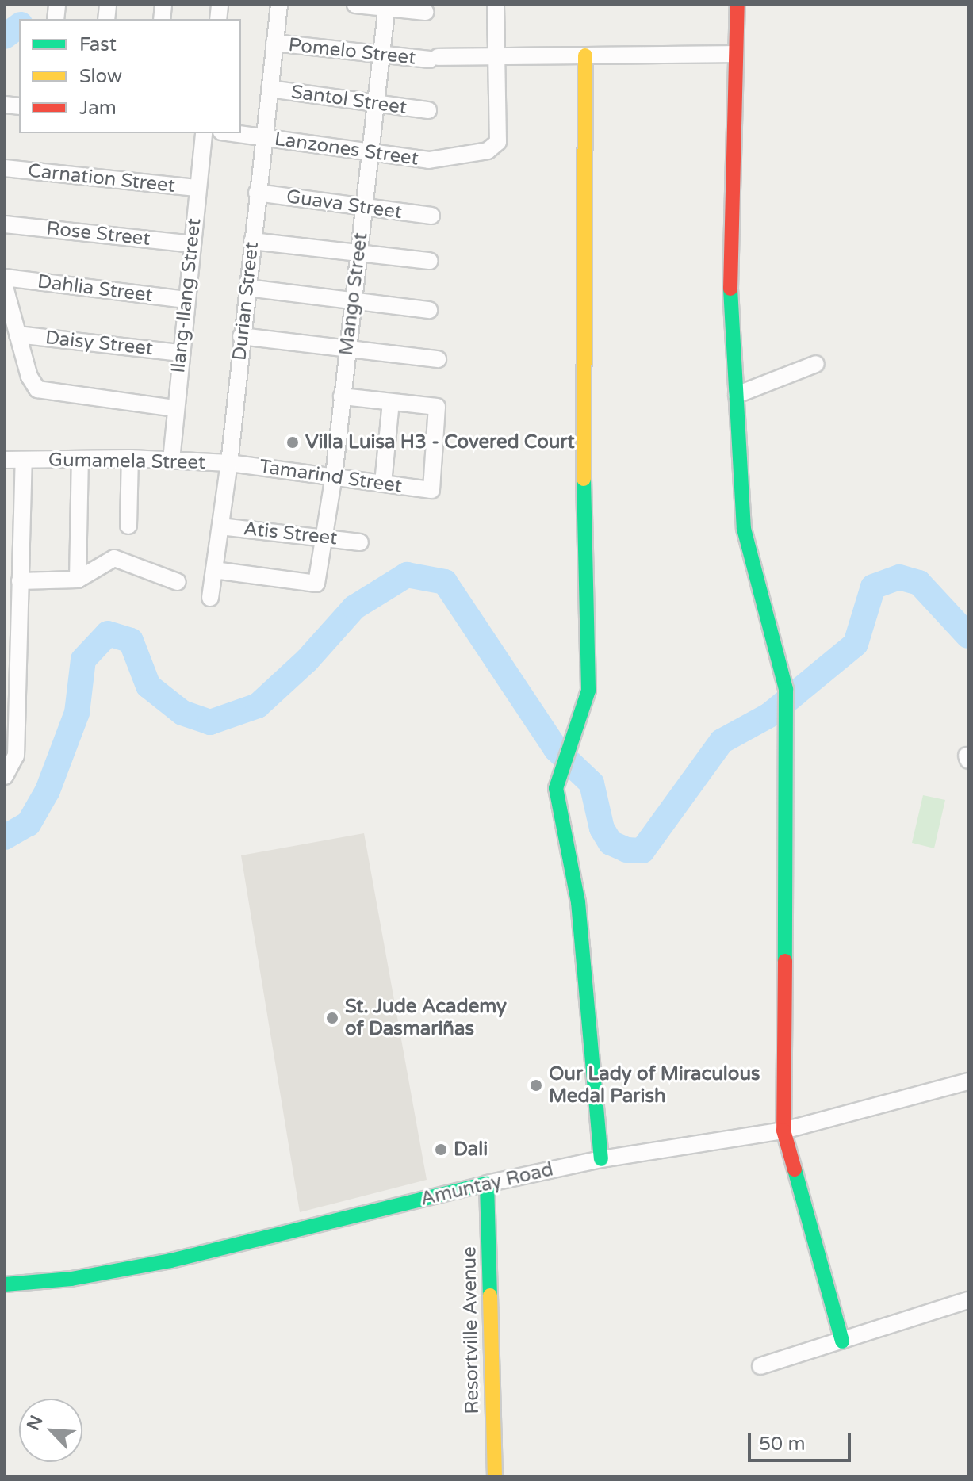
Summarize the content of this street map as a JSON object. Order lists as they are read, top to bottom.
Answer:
{
  "streets": {
    "street": [
      "Pomelo Street",
      "Santol Street",
      "Lanzones Street",
      "Carnation Street",
      "Guava Street",
      "Rose Street",
      "Dahlia Street",
      "Mango Street",
      "Ilang-Ilang Street",
      "Durian Street",
      "Daisy Street",
      "Gumamela Street",
      "Tamarind Street",
      "Atis Street",
      "Amuntay Road",
      "Resortville Avenue"
    ]
  },
  "crossings": [
    ["Pomelo Street", "Lanzones Street"],
    ["Pomelo Street", "Mango Street"],
    ["Pomelo Street", "Durian Street"],
    ["Santol Street", "Mango Street"],
    ["Santol Street", "Durian Street"],
    ["Lanzones Street", "Mango Street"],
    ["Lanzones Street", "Durian Street"],
    ["Carnation Street", "Ilang-Ilang Street"],
    ["Guava Street", "Mango Street"],
    ["Guava Street", "Durian Street"],
    ["Rose Street", "Ilang-Ilang Street"],
    ["Dahlia Street", "Ilang-Ilang Street"],
    ["Mango Street", "Durian Street"],
    ["Mango Street", "Tamarind Street"],
    ["Mango Street", "Atis Street"],
    ["Ilang-Ilang Street", "Daisy Street"],
    ["Ilang-Ilang Street", "Gumamela Street"],
    ["Durian Street", "Gumamela Street"],
    ["Durian Street", "Tamarind Street"],
    ["Durian Street", "Atis Street"],
    ["Gumamela Street", "Tamarind Street"],
    ["Amuntay Road", "Resortville Avenue"]
  ],
  "places": [
    "Villa Luisa H3 - Covered Court",
    "St. Jude Academy of Dasmariñas",
    "Our Lady of Miraculous Medal Parish",
    "Dali"
  ],
  "legend": ["Fast", "Slow", "Jam"],
  "scale_bar": "50 m",
  "north": "top left"
}
